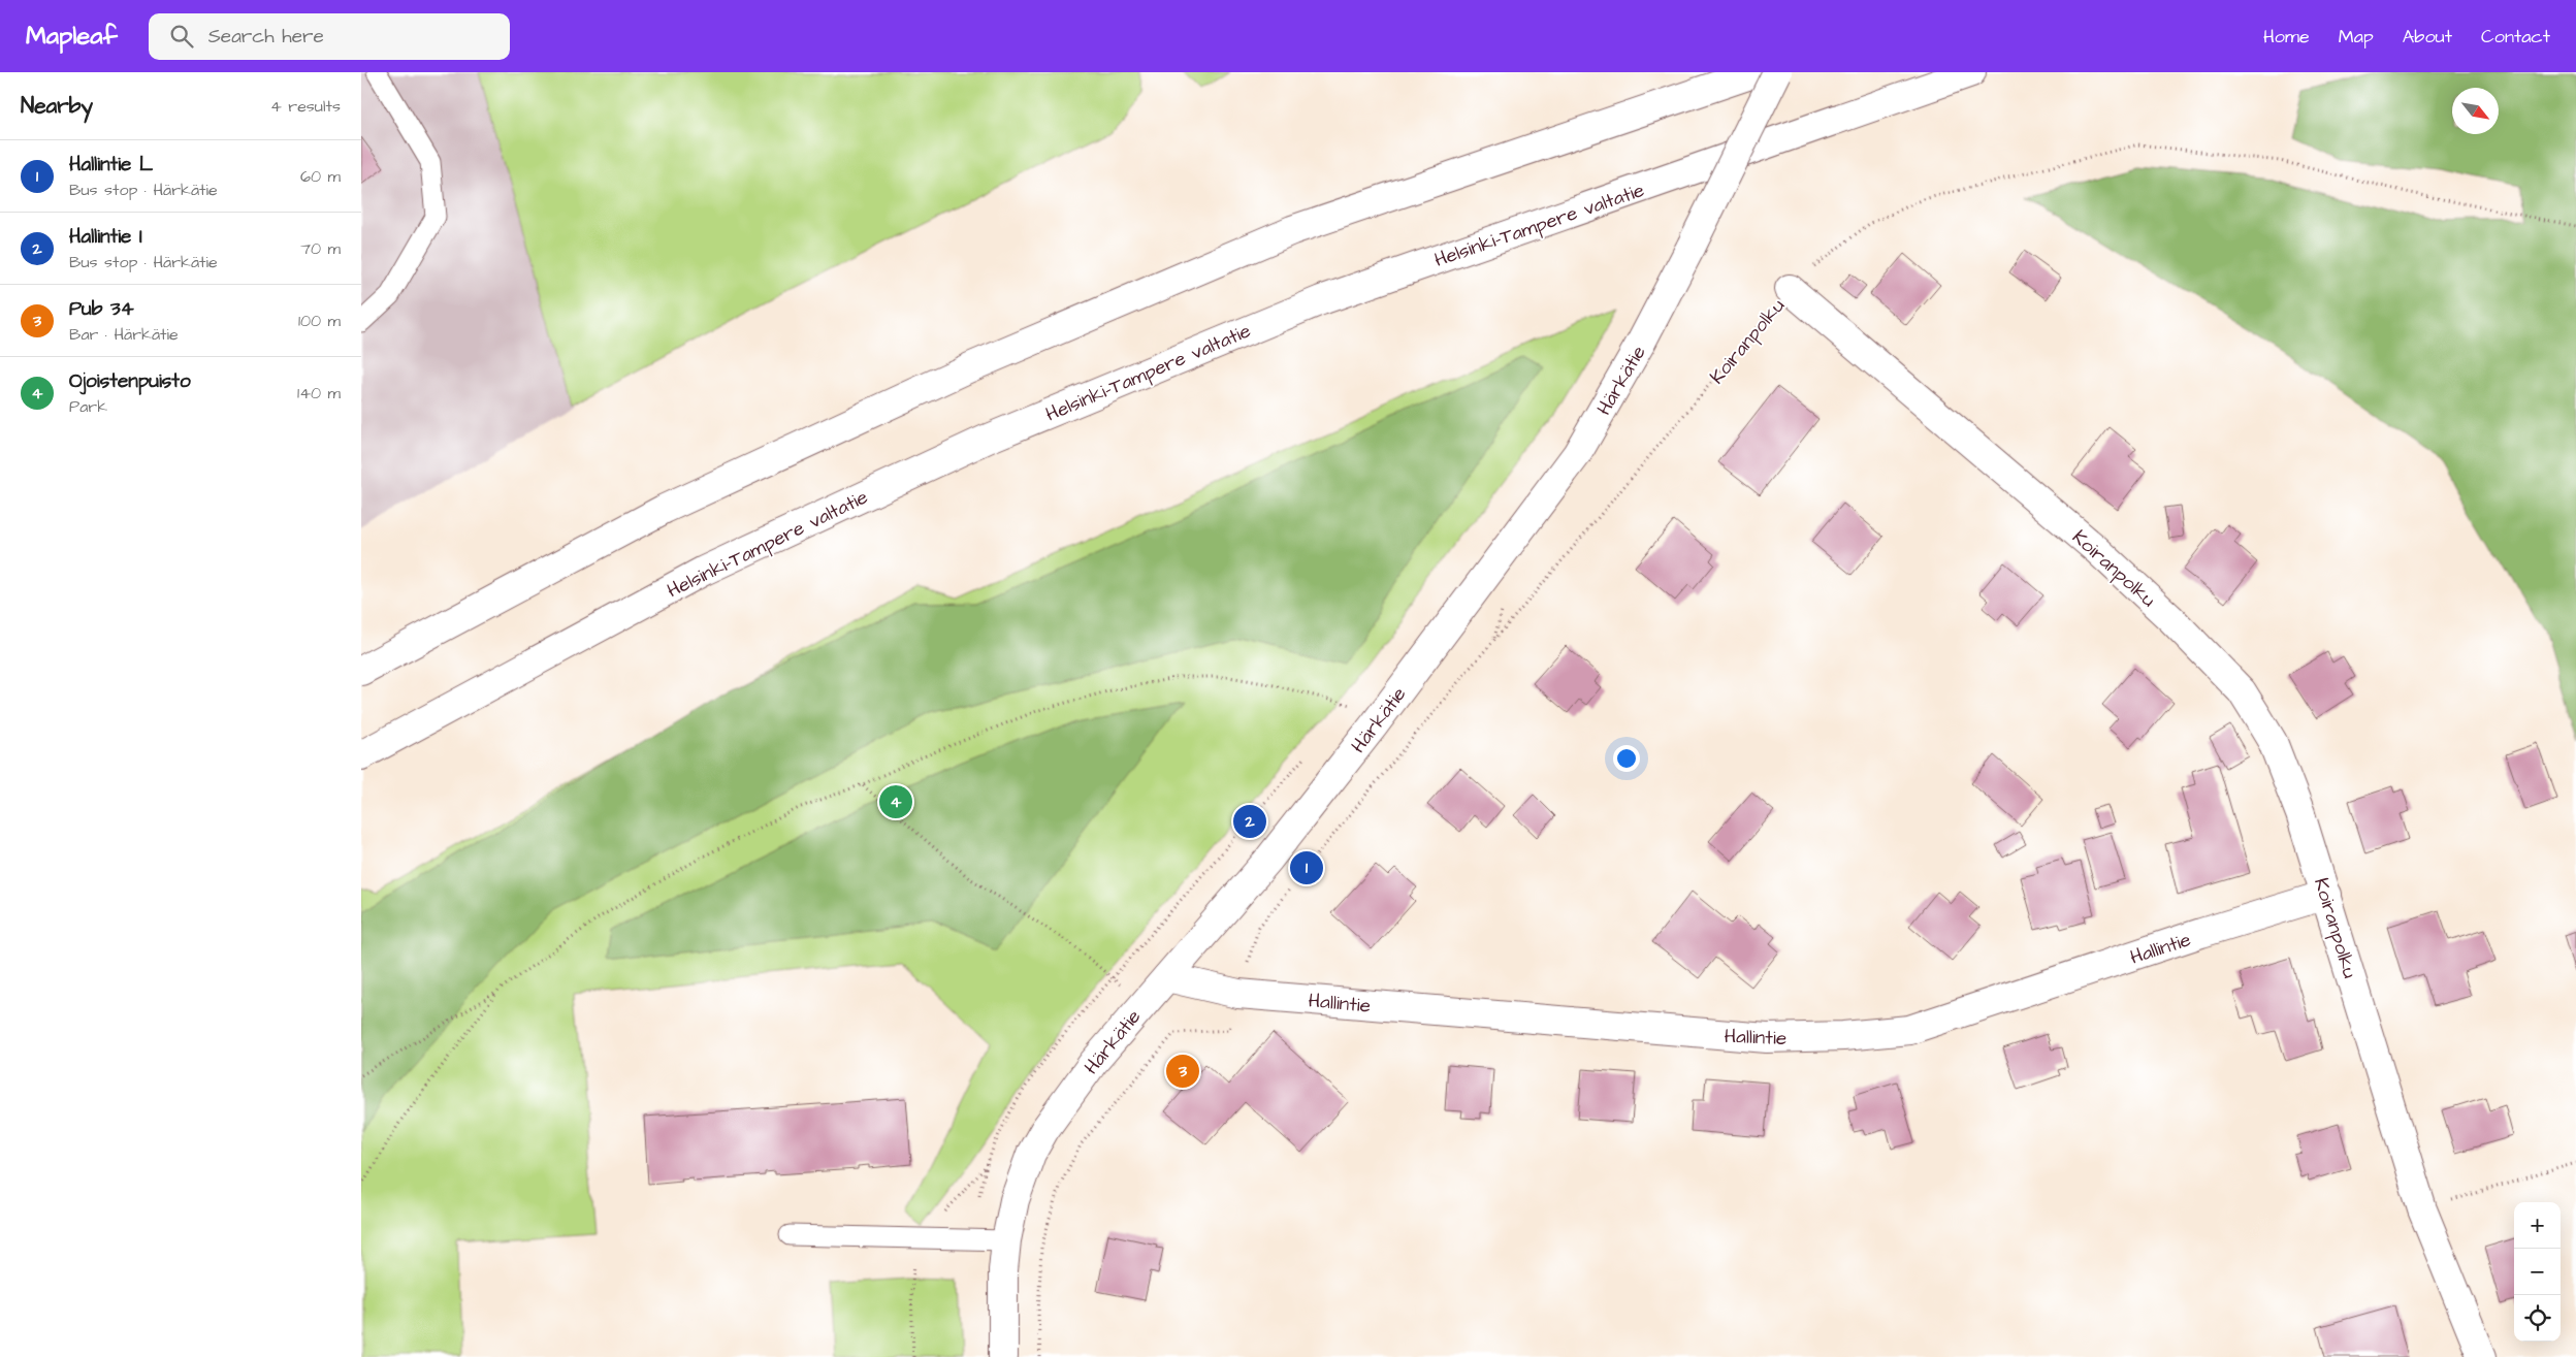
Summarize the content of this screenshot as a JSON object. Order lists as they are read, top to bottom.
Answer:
{
  "streets": {
    "main road": [
      "Helsinki-Tampere valtatie",
      "Koiranpolku",
      "Härkätie",
      "Hallintie"
    ]
  },
  "crossings": [
    ["Koiranpolku", "Hallintie"],
    ["Härkätie", "Hallintie"]
  ],
  "north": "bottom right",
  "page": {
    "header": "Mapleaf",
    "search": "Search here",
    "nav": [
      "Home",
      "Map",
      "About",
      "Contact"
    ],
    "heading": ["Nearby", "4 results"],
    "list": [
      {
        "mark": "1",
        "name": "Hallintie L",
        "note": "Bus stop · Härkätie",
        "value": "60 m"
      },
      {
        "mark": "2",
        "name": "Hallintie I",
        "note": "Bus stop · Härkätie",
        "value": "70 m"
      },
      {
        "mark": "3",
        "name": "Pub 34",
        "note": "Bar · Härkätie",
        "value": "100 m"
      },
      {
        "mark": "4",
        "name": "Ojoistenpuisto",
        "note": "Park",
        "value": "140 m"
      }
    ],
    "pins": [
      "4",
      "2",
      "1",
      "3"
    ],
    "map_buttons": ["+", "−"]
  }
}
